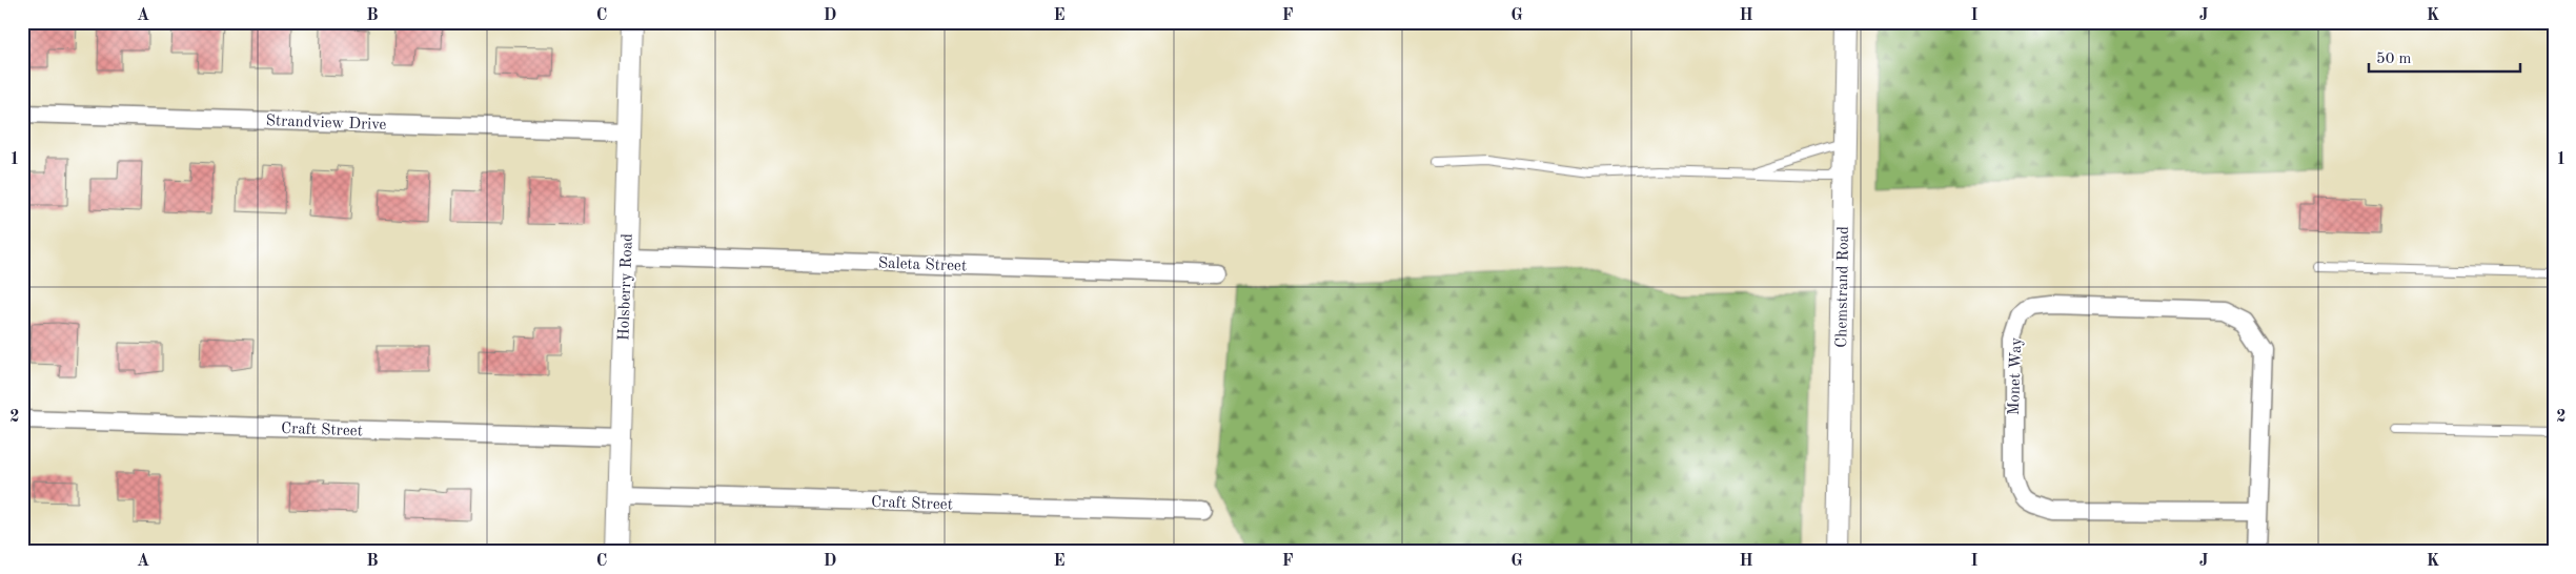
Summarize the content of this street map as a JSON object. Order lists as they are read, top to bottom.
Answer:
{
  "streets": {
    "street": [
      "Strandview Drive",
      "Saleta Street",
      "Holsberry Road",
      "Chemstrand Road",
      "Monet Way",
      "Craft Street"
    ]
  },
  "crossings": [
    ["Strandview Drive", "Holsberry Road"],
    ["Saleta Street", "Holsberry Road"],
    ["Holsberry Road", "Craft Street"]
  ],
  "scale_bar": "50 m",
  "grid": {
    "columns": [
      "A",
      "B",
      "C",
      "D",
      "E",
      "F",
      "G",
      "H",
      "I",
      "J",
      "K"
    ],
    "rows": ["1", "2"]
  }
}
